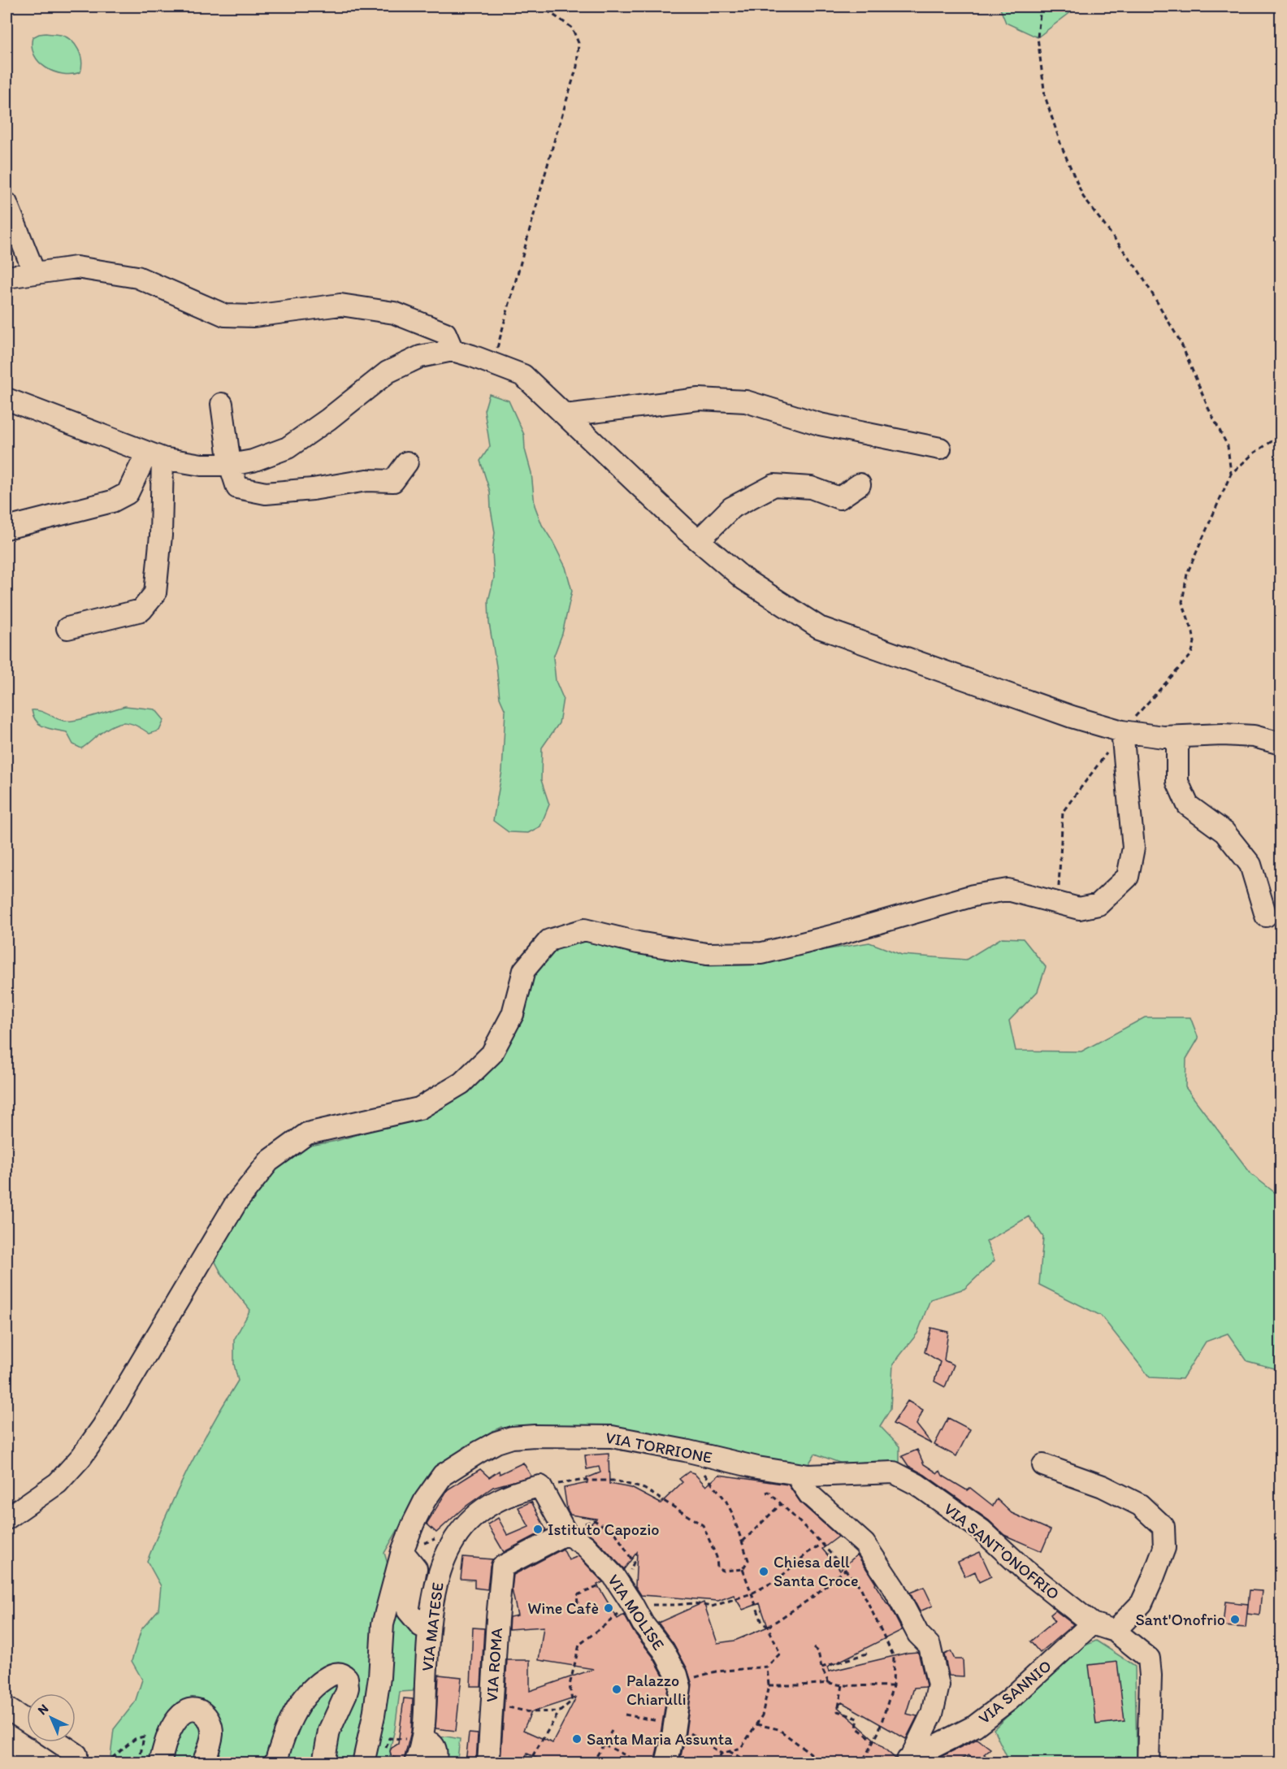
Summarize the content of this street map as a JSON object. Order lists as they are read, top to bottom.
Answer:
{
  "streets": {
    "street": [
      "VIA TORRIONE",
      "VIA SANT'ONOFRIO",
      "VIA MOLISE",
      "VIA MATESE",
      "VIA ROMA",
      "VIA SANNIO"
    ]
  },
  "crossings": [
    ["VIA TORRIONE", "VIA SANT'ONOFRIO"],
    ["VIA SANT'ONOFRIO", "VIA SANNIO"],
    ["VIA MOLISE", "VIA ROMA"]
  ],
  "places": [
    "Istituto Capozio",
    "Chiesa dell Santa Croce",
    "Wine Cafè",
    "Sant'Onofrio",
    "Palazzo Chiarulli",
    "Santa Maria Assunta"
  ],
  "north": "top left"
}
